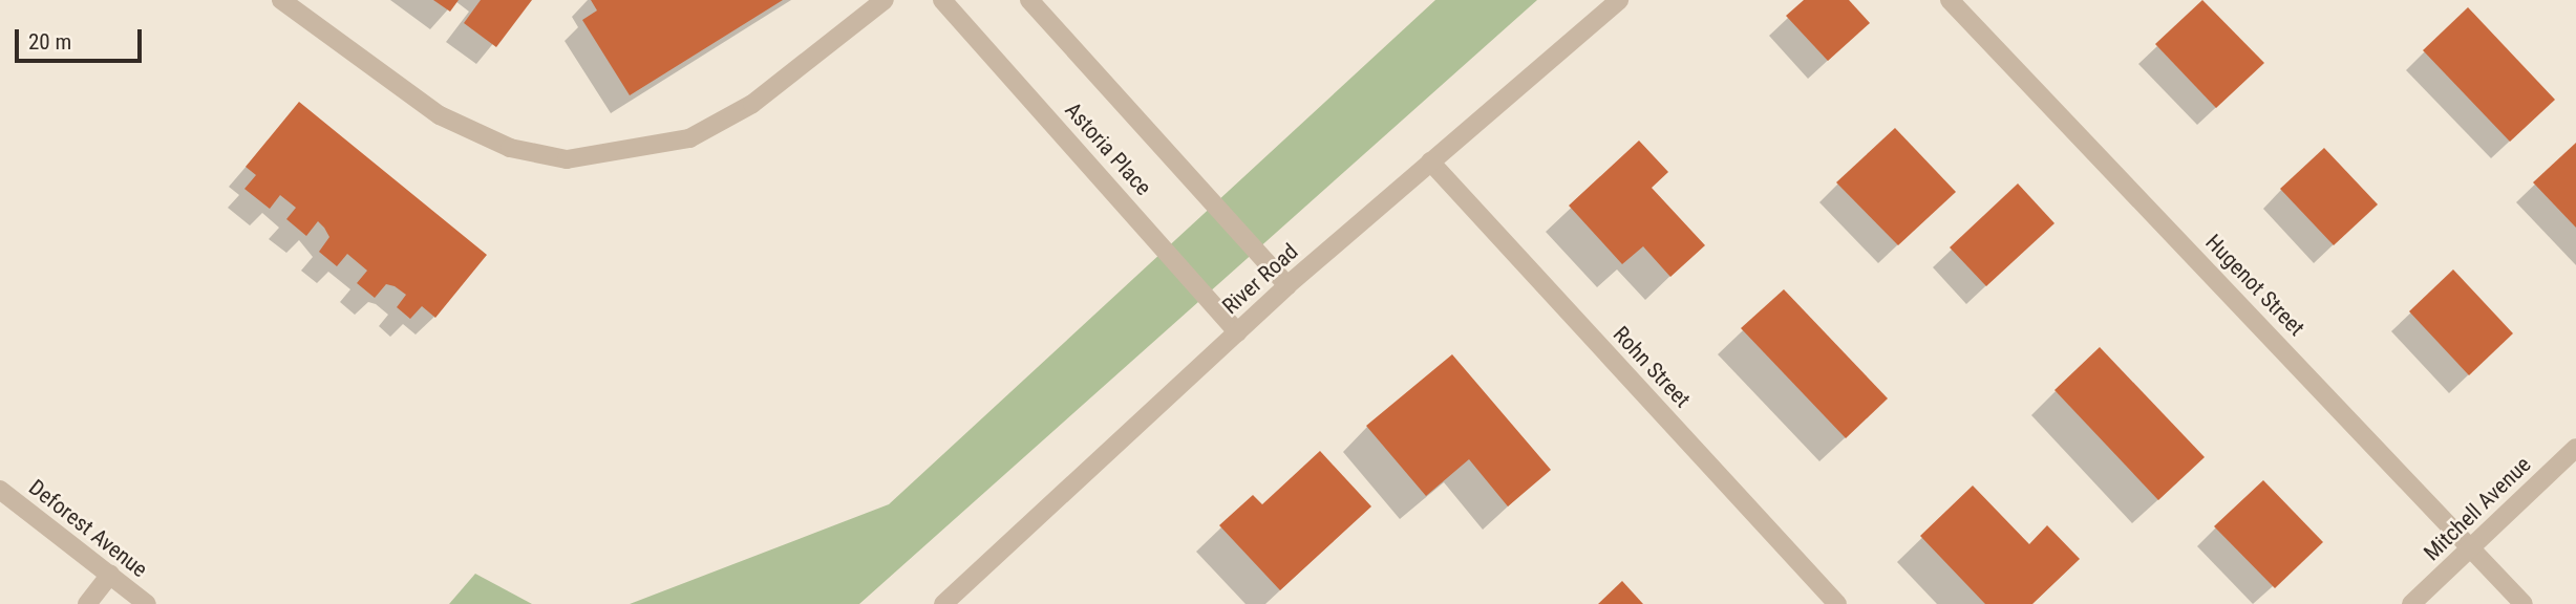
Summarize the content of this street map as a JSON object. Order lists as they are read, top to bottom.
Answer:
{
  "streets": {
    "street": [
      "Astoria Place",
      "River Road",
      "Hugenot Street",
      "Rohn Street",
      "Mitchell Avenue",
      "Deforest Avenue"
    ]
  },
  "crossings": [
    ["Astoria Place", "River Road"],
    ["River Road", "Rohn Street"],
    ["Hugenot Street", "Mitchell Avenue"]
  ],
  "scale_bar": "20 m"
}
